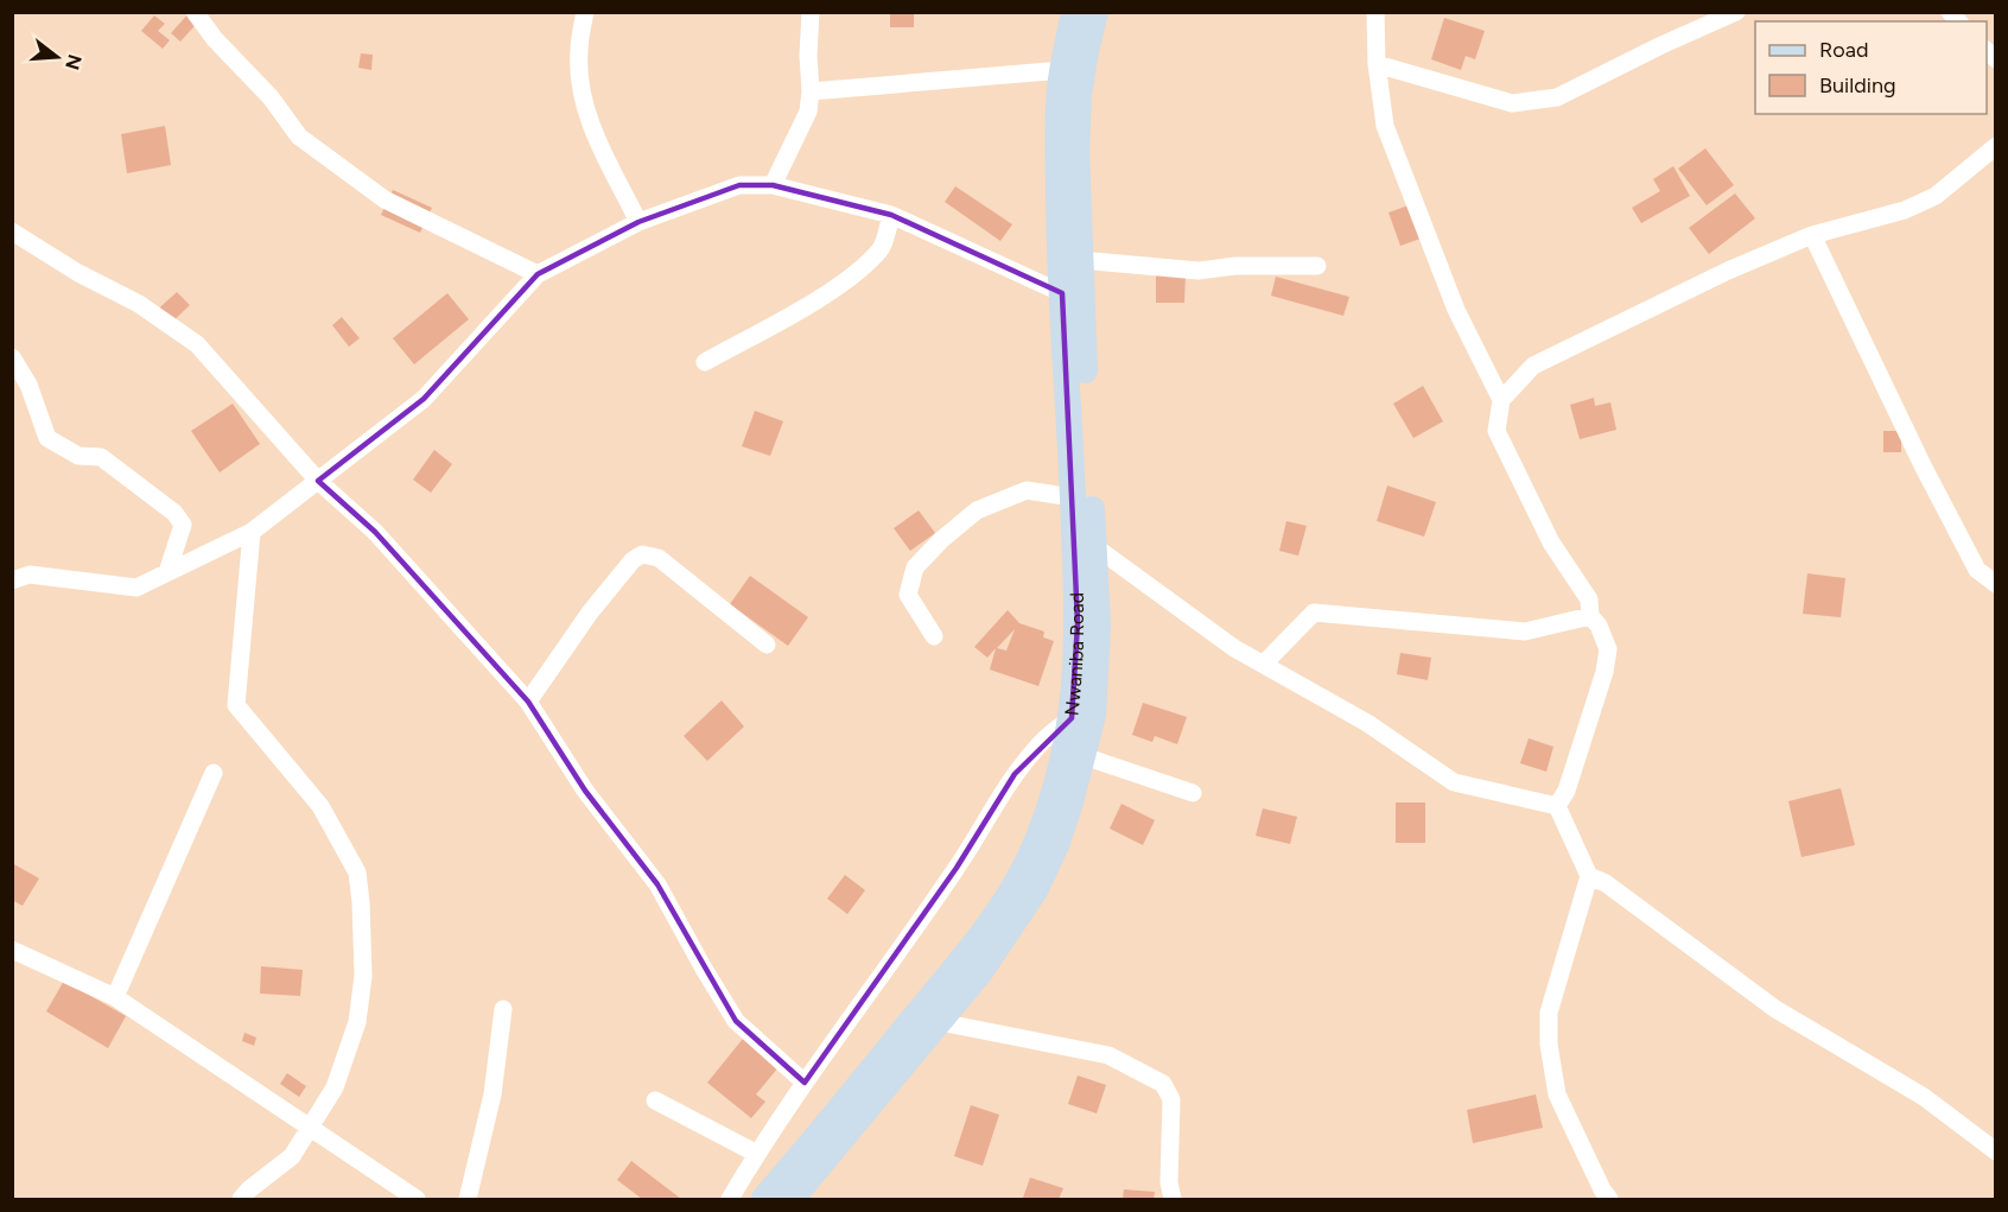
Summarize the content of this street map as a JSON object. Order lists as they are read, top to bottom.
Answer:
{
  "streets": {
    "main road": ["Nwaniba Road"]
  },
  "legend": ["Road", "Building"],
  "north": "right"
}
